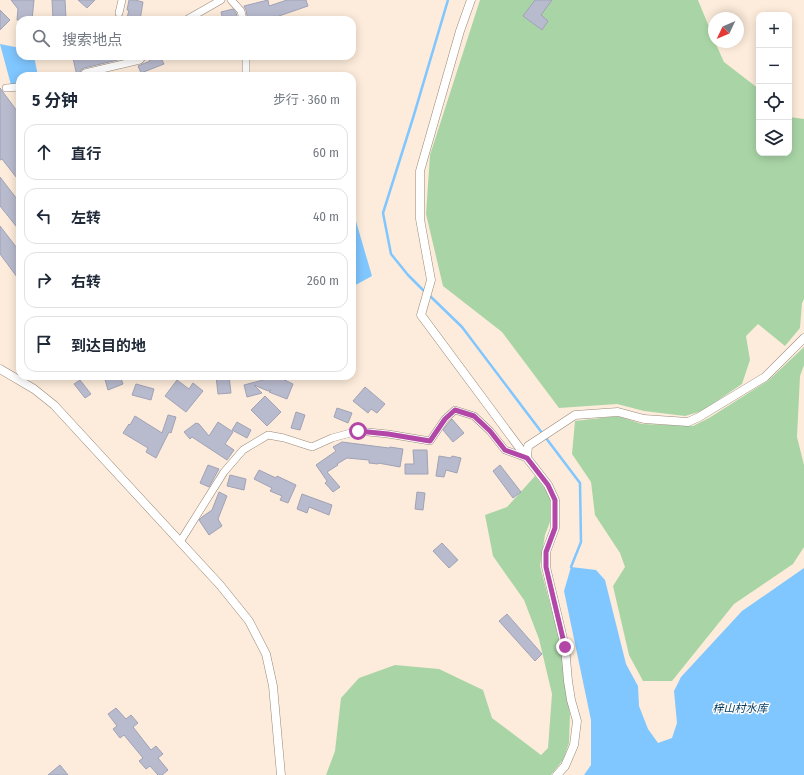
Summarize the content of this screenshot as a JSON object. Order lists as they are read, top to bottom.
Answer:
{
  "water": ["梓山村水库"],
  "north": "bottom left",
  "page": {
    "map_buttons": ["+", "−"],
    "search": "搜索地点",
    "heading": ["5 分钟", "步行 · 360 m"],
    "list": [
      ["直行", "60 m"],
      ["左转", "40 m"],
      ["右转", "260 m"],
      "到达目的地"
    ]
  }
}
